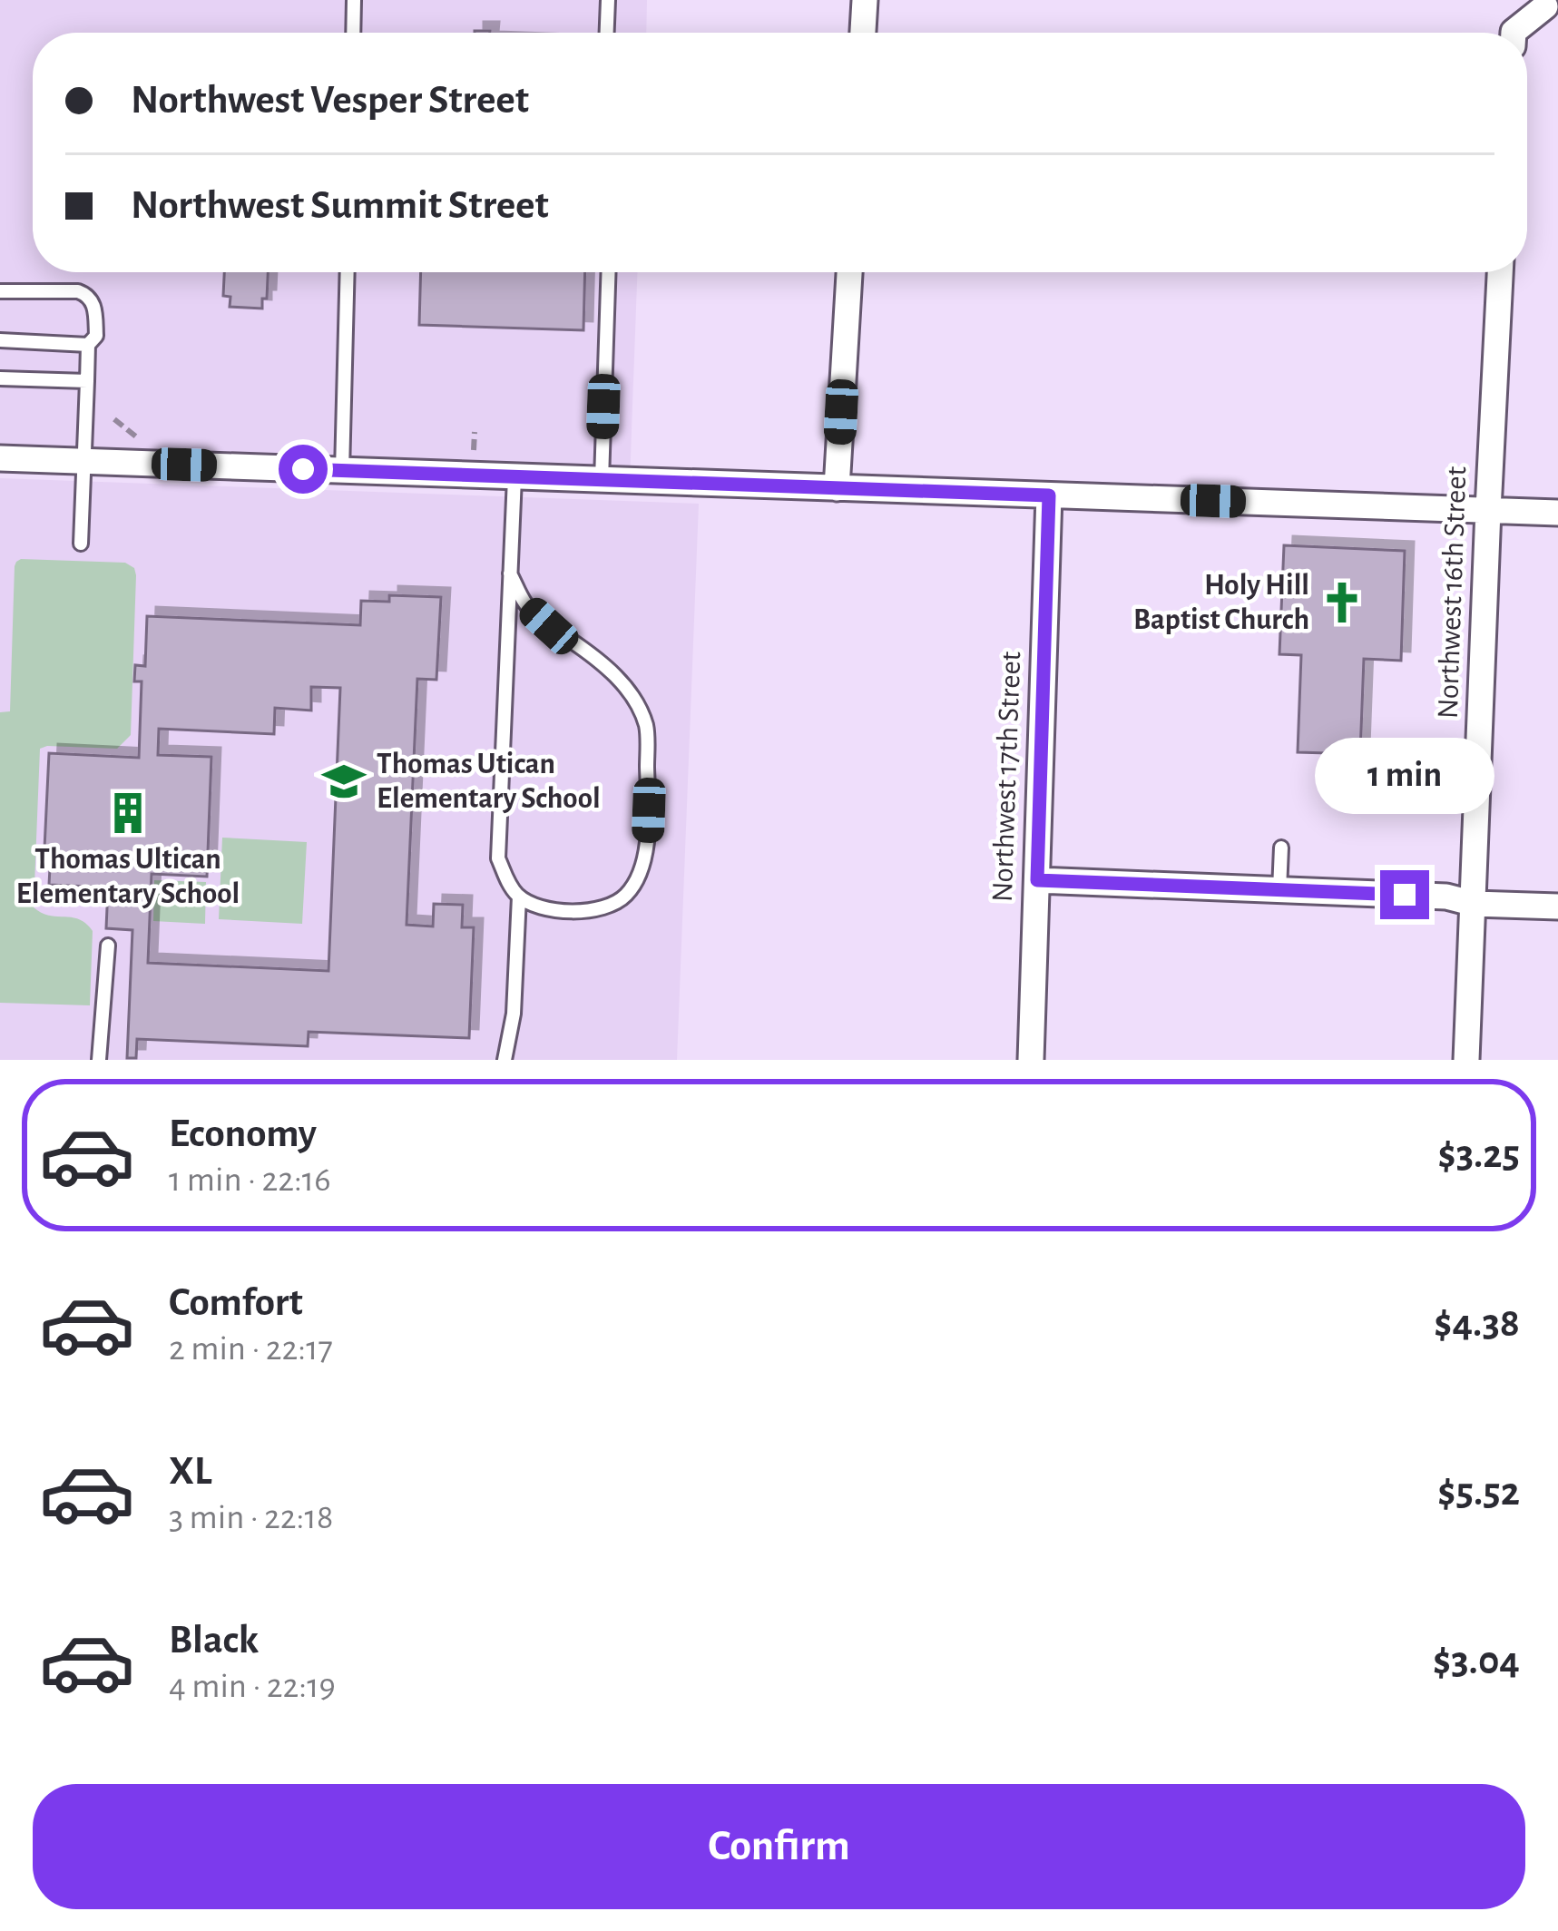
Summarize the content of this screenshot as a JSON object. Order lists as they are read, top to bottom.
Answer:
{
  "streets": {
    "street": ["Northwest 16th Street", "Northwest 17th Street"]
  },
  "places": {
    "church": ["Holy Hill Baptist Church"],
    "school or university": ["Thomas Utican Elementary School"],
    "building": ["Thomas Ultican Elementary School"]
  },
  "page": {
    "banner": ["Northwest Vesper Street", "Northwest Summit Street"],
    "bubble": "1 min",
    "list": [
      {
        "name": "Economy",
        "note": "1 min · 22:16",
        "value": "$3.25"
      },
      {
        "name": "Comfort",
        "note": "2 min · 22:17",
        "value": "$4.38"
      },
      {
        "name": "XL",
        "note": "3 min · 22:18",
        "value": "$5.52"
      },
      {
        "name": "Black",
        "note": "4 min · 22:19",
        "value": "$3.04"
      }
    ],
    "buttons": "Confirm"
  }
}
